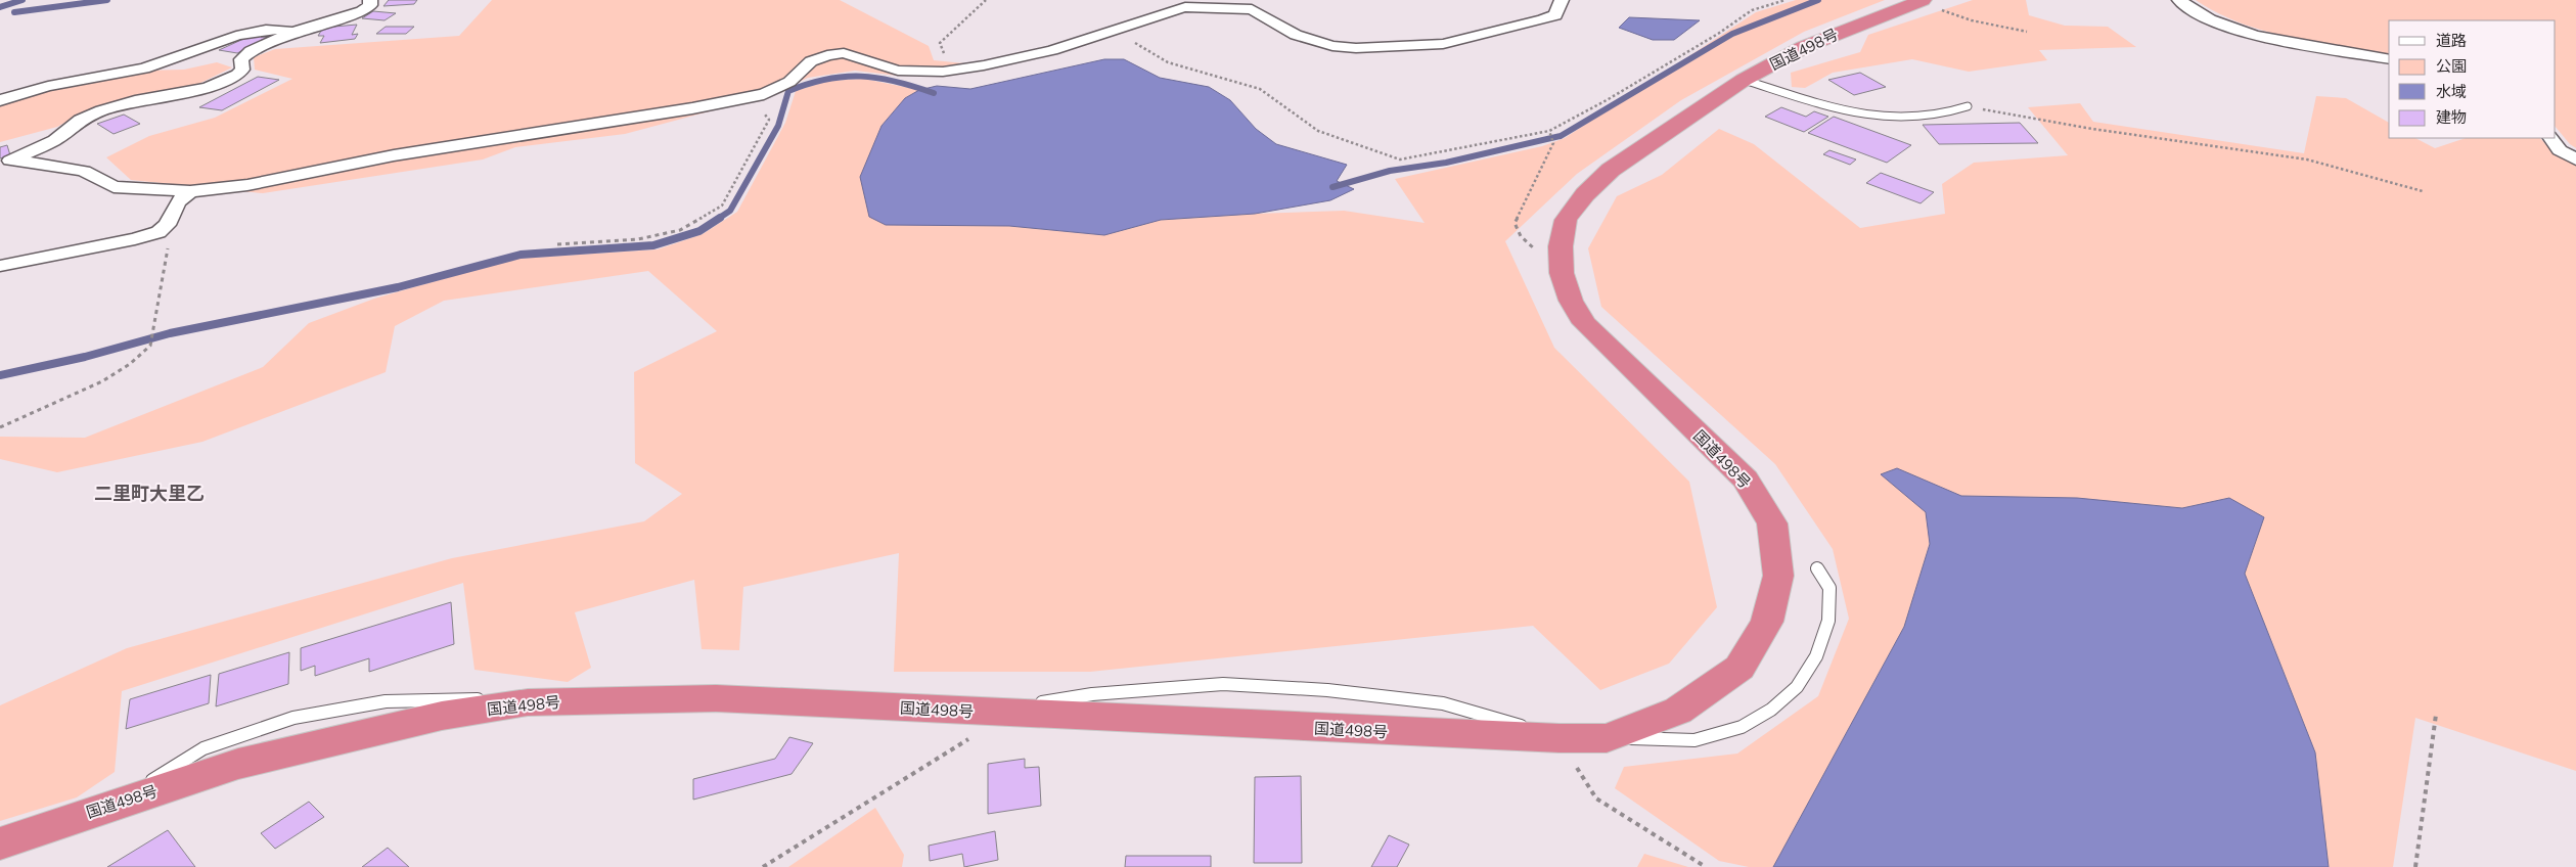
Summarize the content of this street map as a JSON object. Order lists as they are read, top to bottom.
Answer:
{
  "streets": {
    "highway": ["国道498号"]
  },
  "districts": ["二里町大里乙"],
  "legend": [
    "道路",
    "公園",
    "水域",
    "建物"
  ]
}
